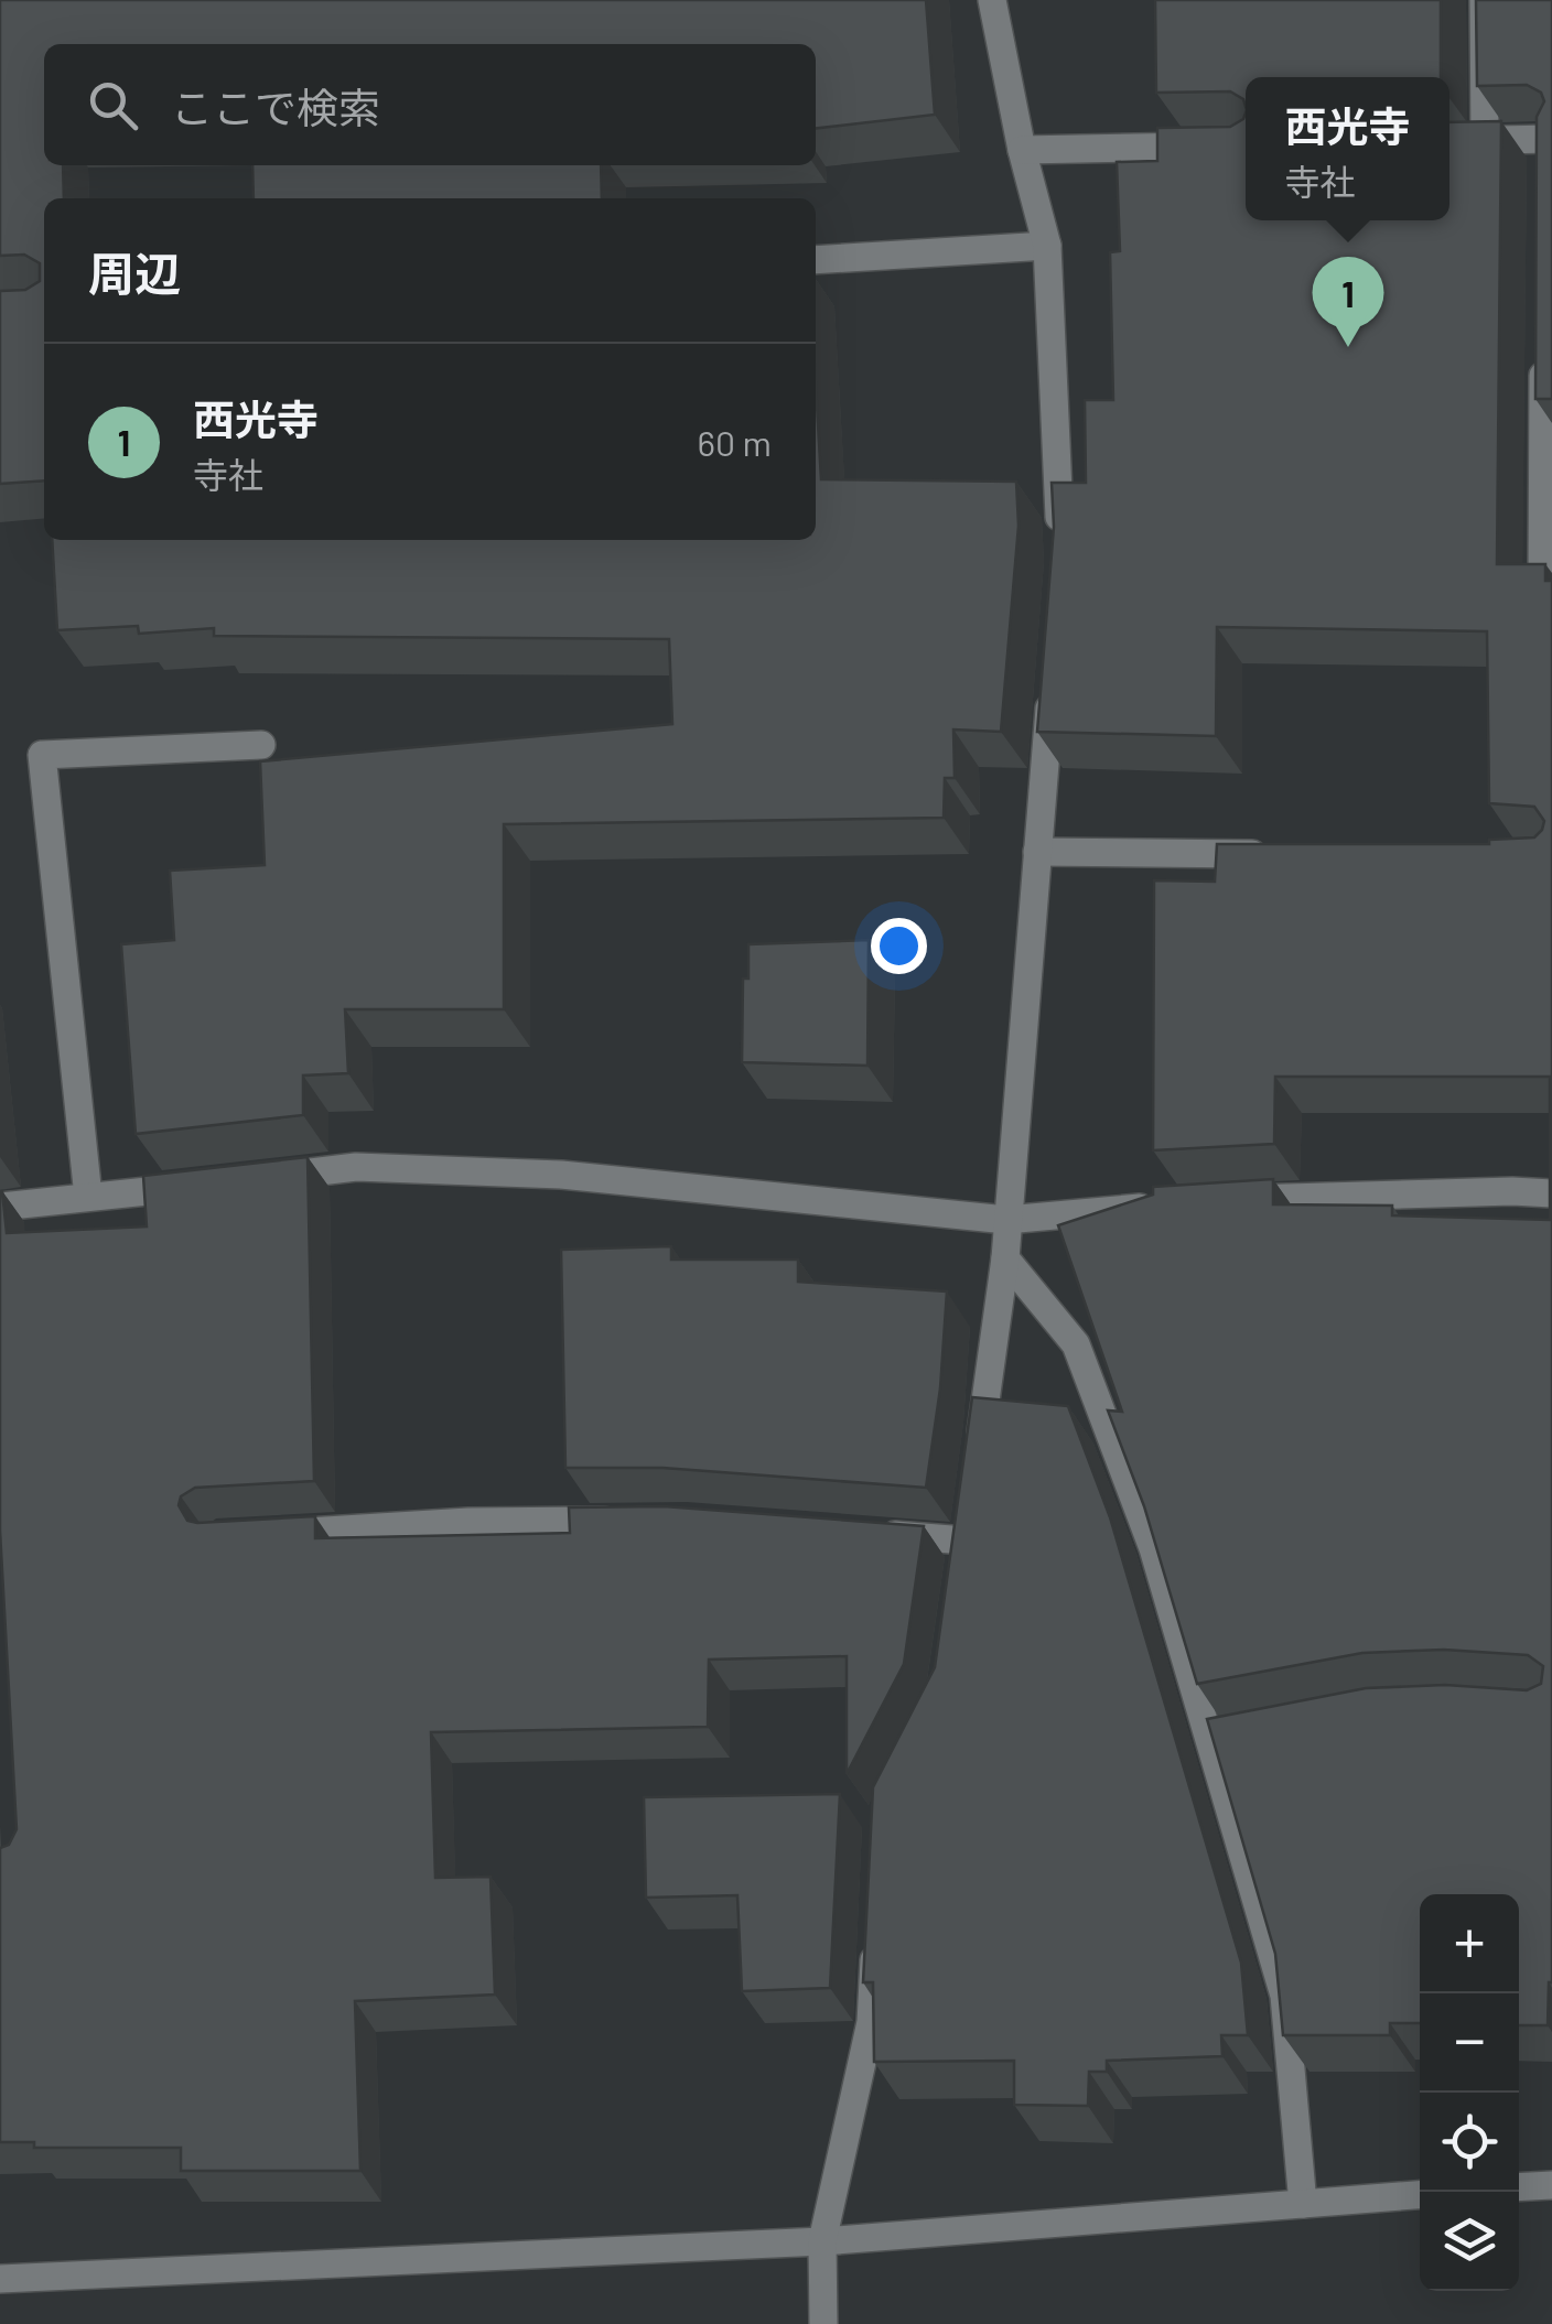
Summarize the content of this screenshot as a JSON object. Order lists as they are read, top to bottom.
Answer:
{
  "page": {
    "search": "ここで検索",
    "popup": ["西光寺", "寺社"],
    "heading": "周辺",
    "pins": "1",
    "list": [
      {
        "mark": "1",
        "name": "西光寺",
        "note": "寺社",
        "value": "60 m"
      }
    ],
    "map_buttons": ["+", "−"]
  }
}
